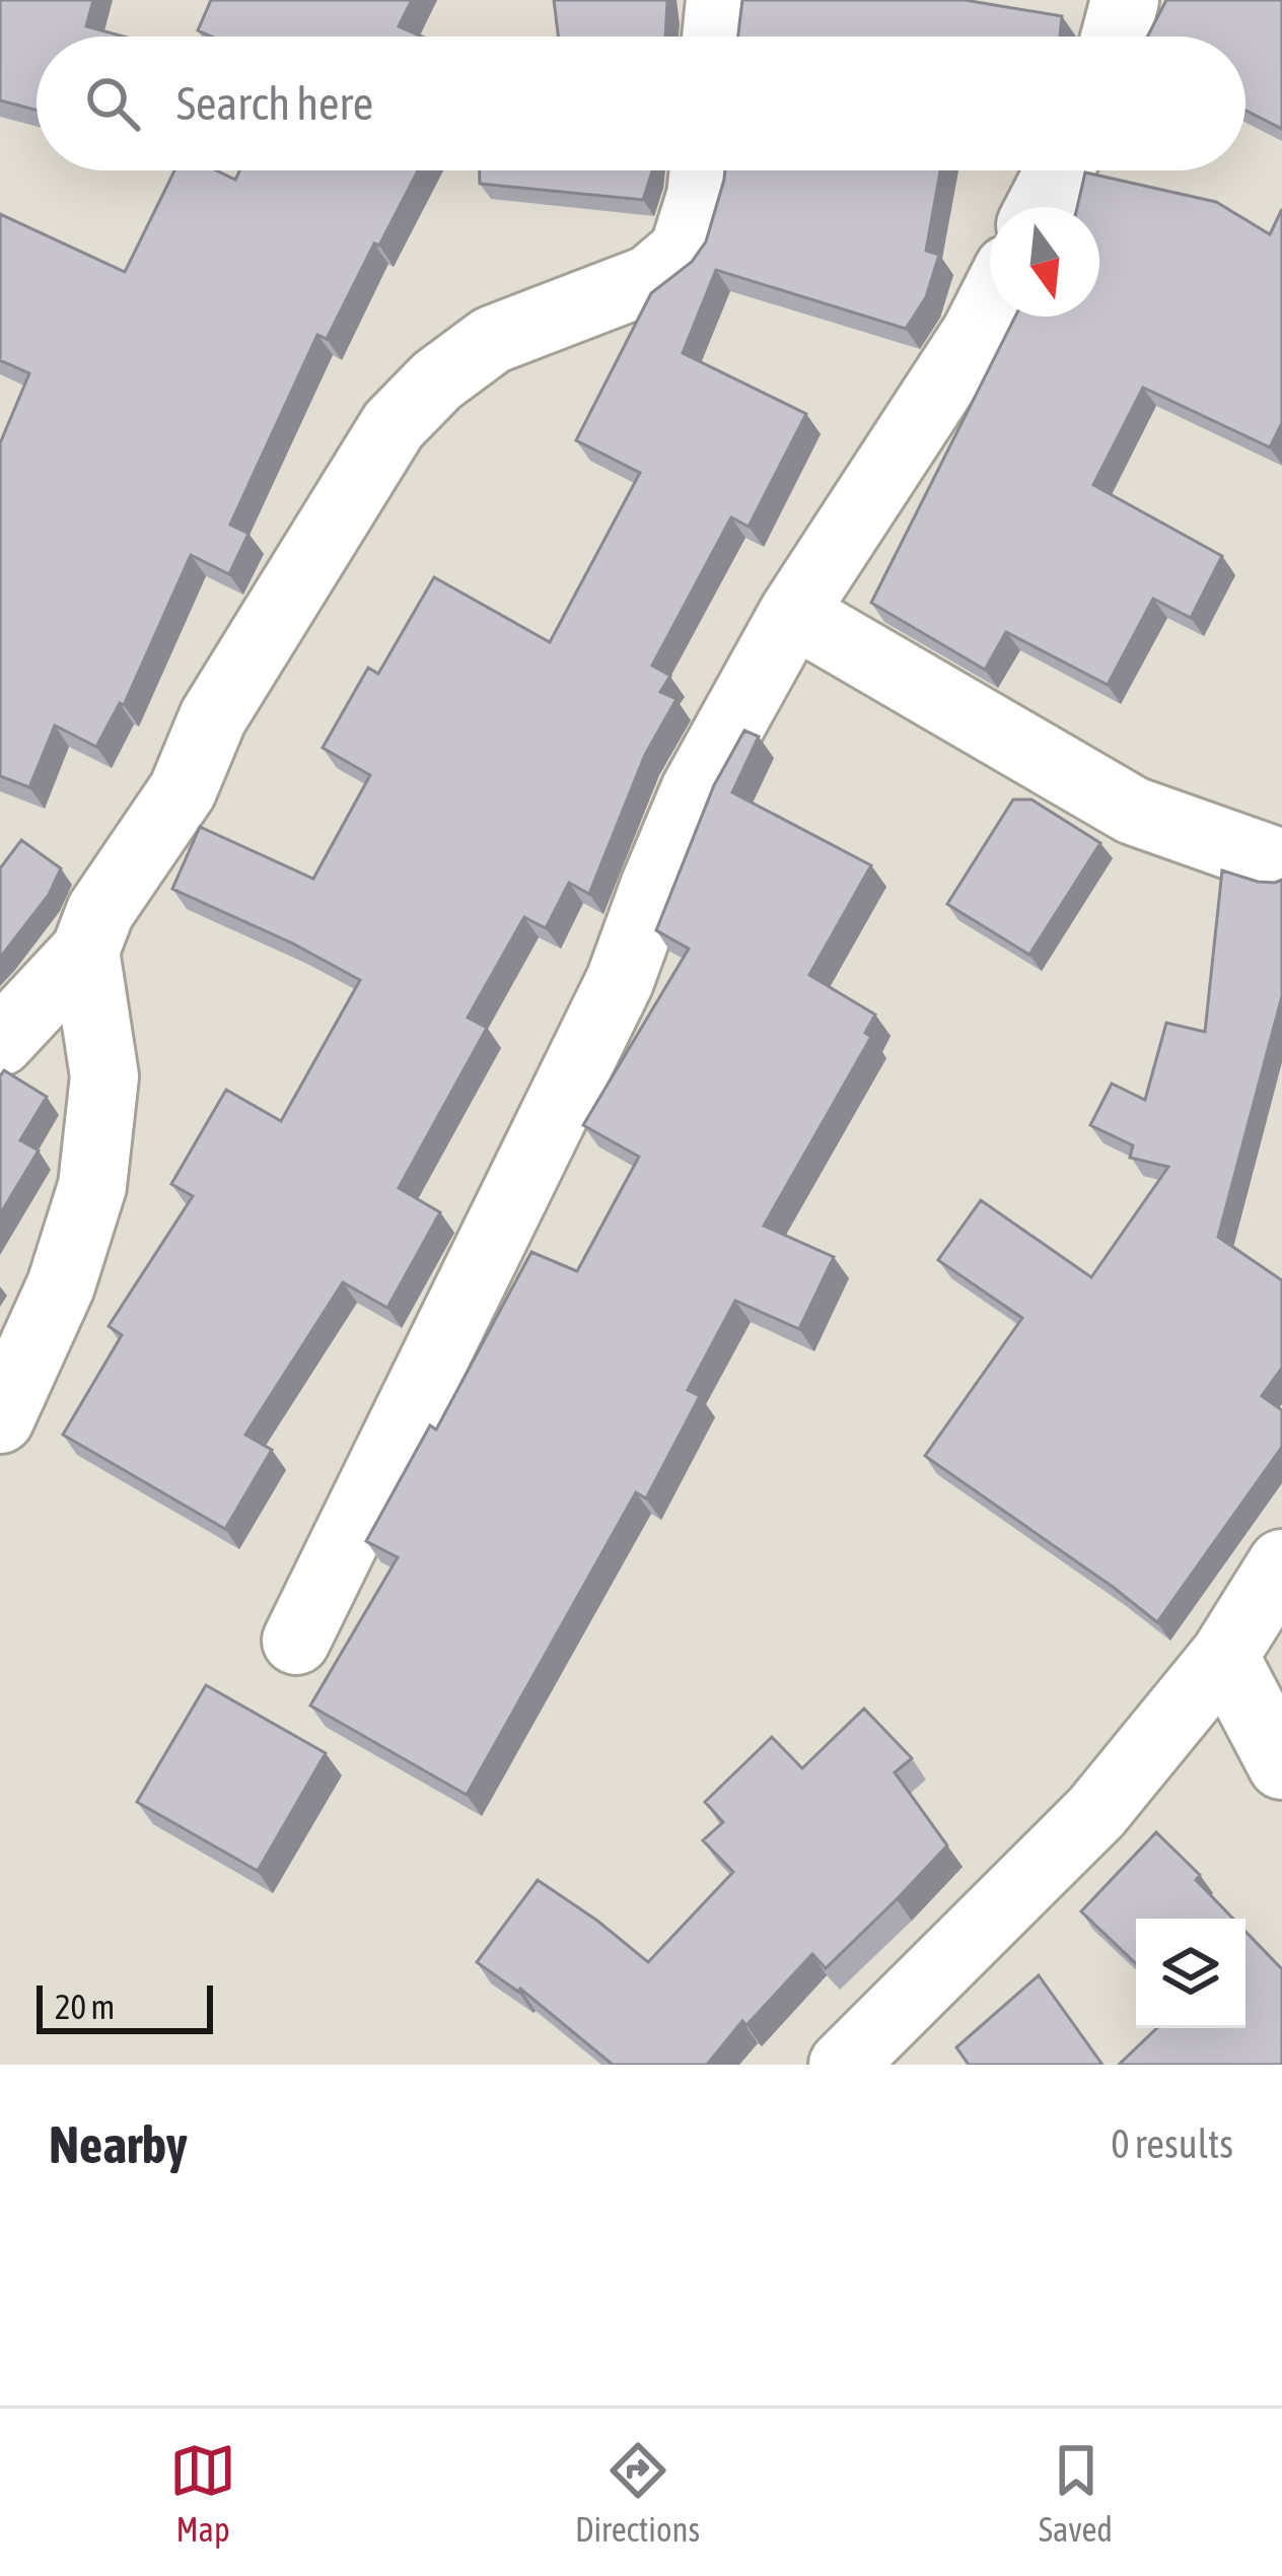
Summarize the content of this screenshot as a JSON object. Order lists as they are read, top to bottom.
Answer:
{
  "scale_bar": "20 m",
  "north": "bottom",
  "page": {
    "search": "Search here",
    "scale": "20 m",
    "heading": ["Nearby", "0 results"],
    "nav": ["Map", "Directions", "Saved"]
  }
}
